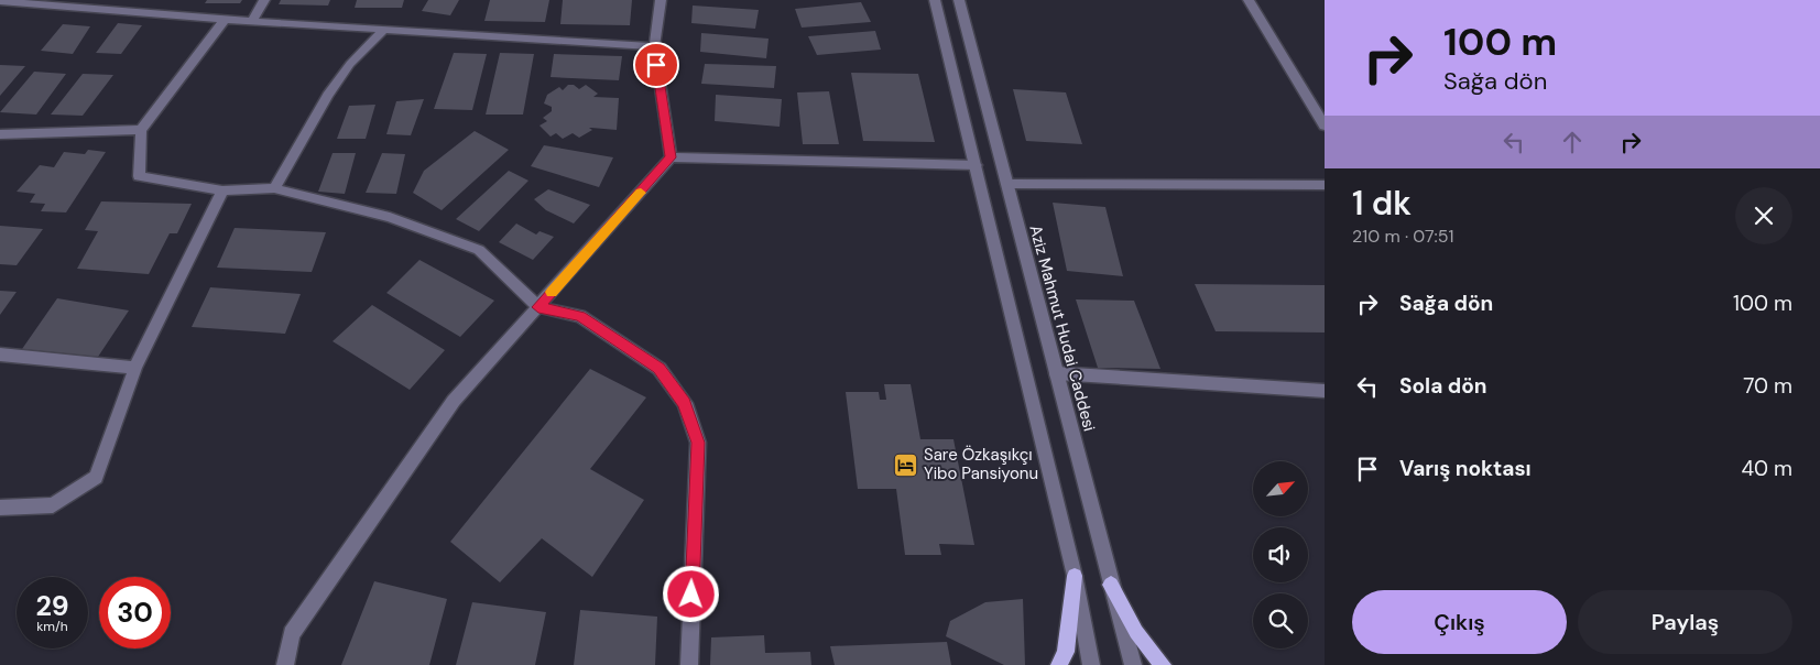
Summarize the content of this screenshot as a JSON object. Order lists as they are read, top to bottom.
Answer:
{
  "streets": {
    "street": ["Aziz Mahmut Hudai Caddesi"]
  },
  "places": {
    "hotel": ["Sare Özkaşıkçı Yibo Pansiyonu"]
  },
  "north": "top right",
  "page": {
    "turn": ["100 m", "Sağa dön"],
    "heading": ["1 dk", "210 m · 07:51"],
    "list": [
      {
        "name": "Sağa dön",
        "value": "100 m"
      },
      {
        "name": "Sola dön",
        "value": "70 m"
      },
      {
        "name": "Varış noktası",
        "value": "40 m"
      }
    ],
    "speed": "29 km/h",
    "limit": "30",
    "buttons": ["Çıkış", "Paylaş"]
  }
}
